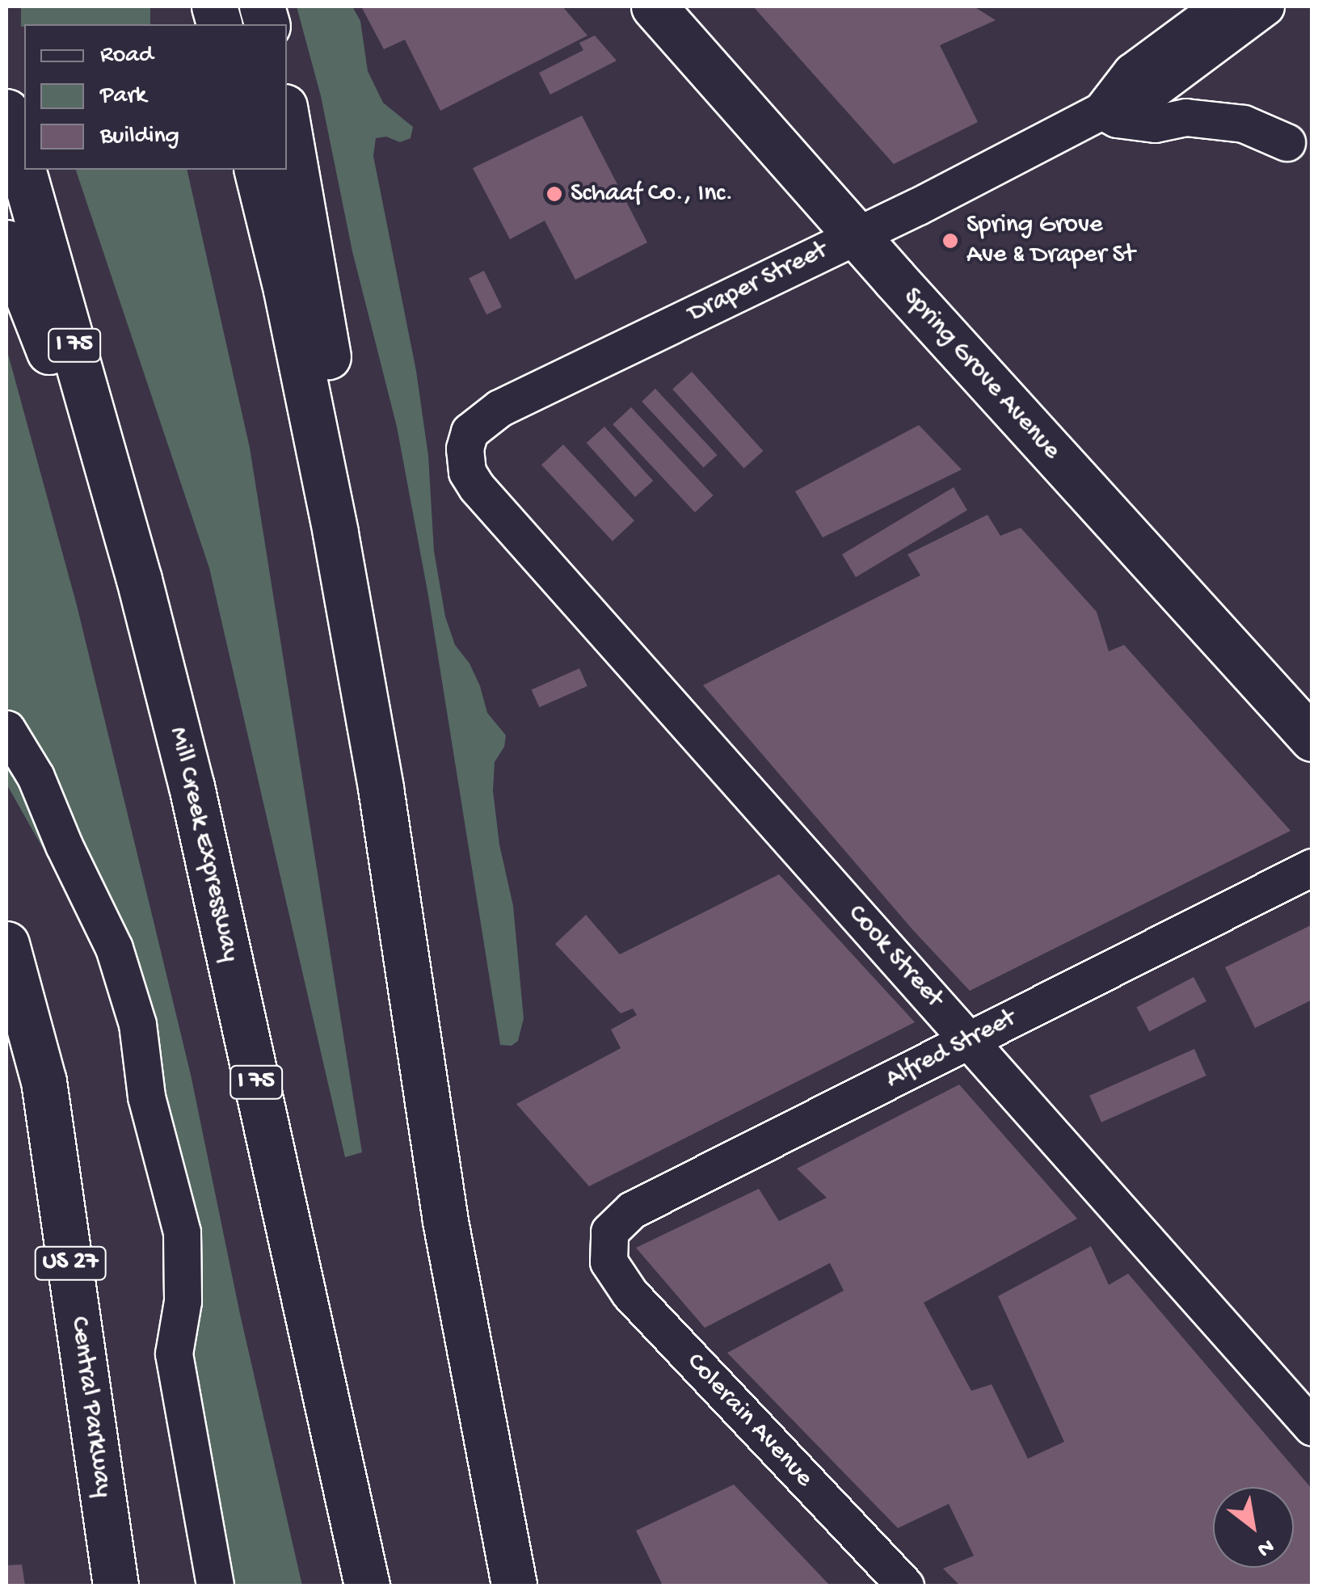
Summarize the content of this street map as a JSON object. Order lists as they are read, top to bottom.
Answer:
{
  "streets": {
    "main road": [
      "I 75",
      "Spring Grove Avenue",
      "Mill Creek Expressway",
      "US 27",
      "Central Parkway"
    ],
    "street": [
      "Draper Street",
      "Cook Street",
      "Alfred Street",
      "Colerain Avenue"
    ]
  },
  "crossings": [
    ["Draper Street", "Spring Grove Avenue"],
    ["Draper Street", "Cook Street"],
    ["Cook Street", "Alfred Street"],
    ["Alfred Street", "Colerain Avenue"]
  ],
  "places": ["Schaaf Co., Inc.", "Spring Grove Ave & Draper St"],
  "legend": ["Road", "Park", "Building"],
  "north": "bottom right"
}
